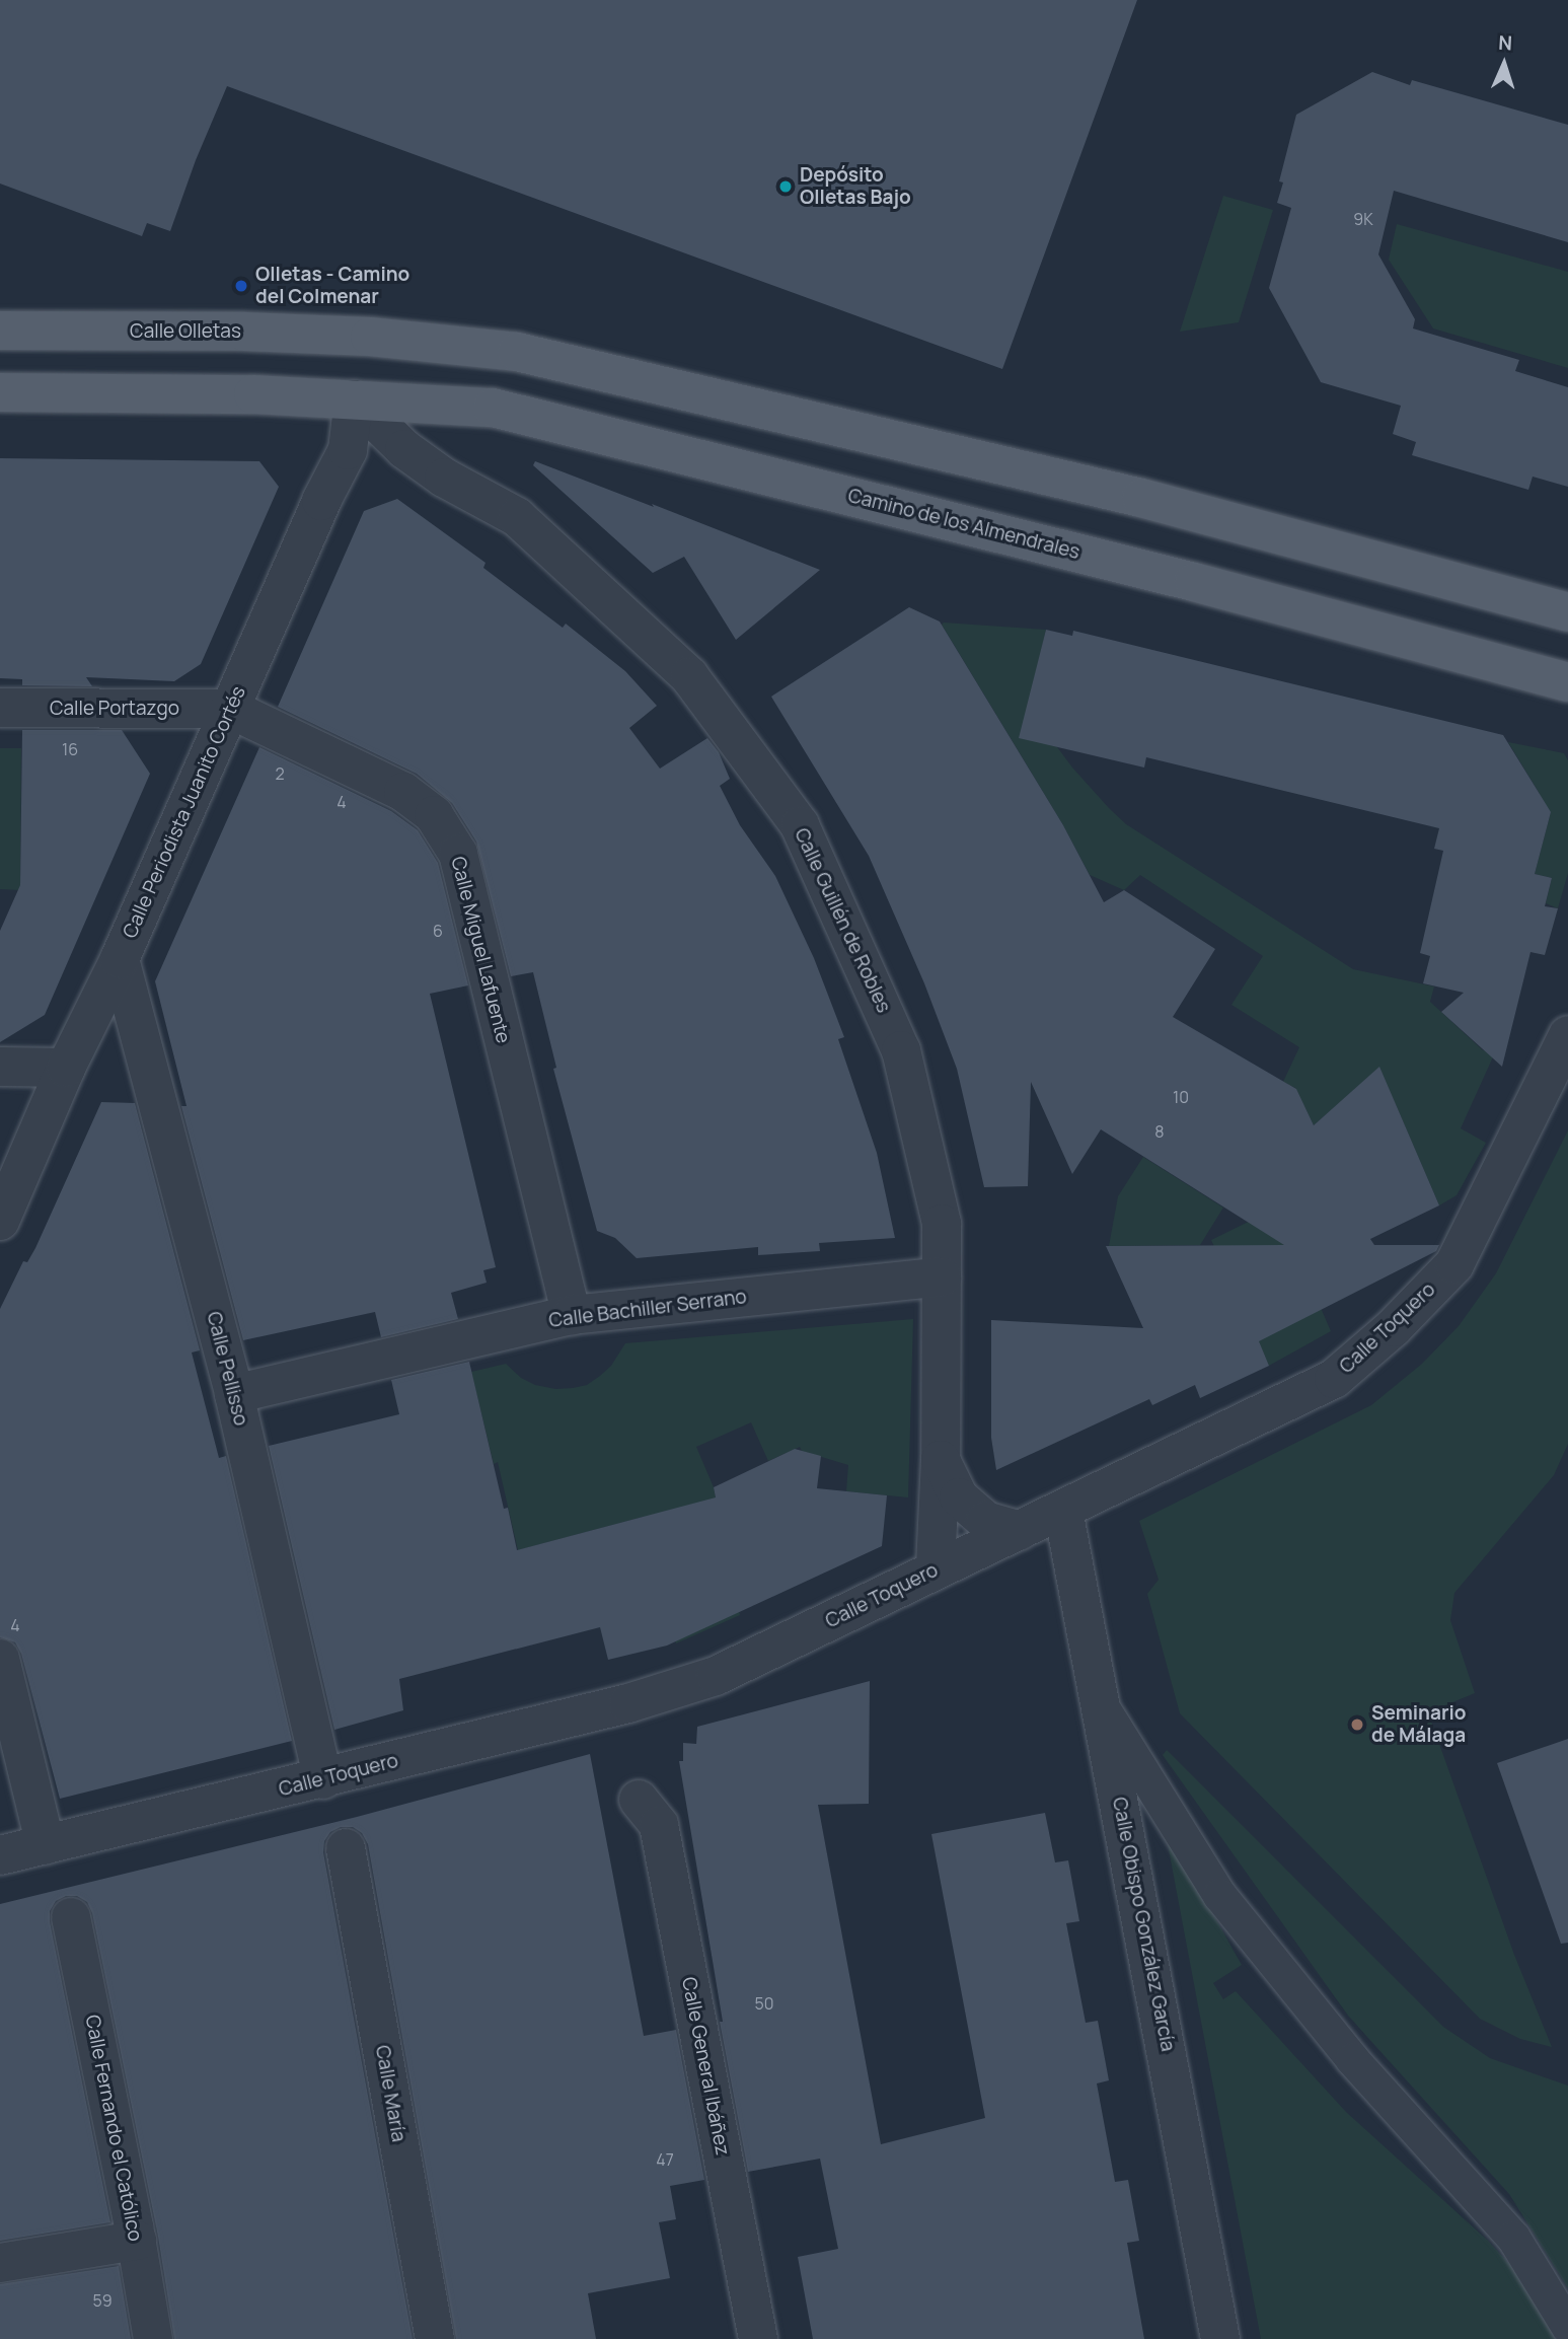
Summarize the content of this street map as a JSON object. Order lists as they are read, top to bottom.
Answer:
{
  "streets": {
    "main road": ["Calle Olletas", "Camino de los Almendrales"],
    "street": [
      "Calle Portazgo",
      "Calle Periodista Juanito Cortés",
      "Calle Guillén de Robles",
      "Calle Miguel Lafuente",
      "Calle Bachiller Serrano",
      "Calle Toquero",
      "Calle Pellisso",
      "Calle Obispo González García",
      "Calle General Ibáñez",
      "Calle María",
      "Calle Fernando el Católico"
    ]
  },
  "crossings": [
    ["Camino de los Almendrales", "Calle Periodista Juanito Cortés"],
    ["Camino de los Almendrales", "Calle Guillén de Robles"],
    ["Calle Portazgo", "Calle Periodista Juanito Cortés"],
    ["Calle Portazgo", "Calle Miguel Lafuente"],
    ["Calle Periodista Juanito Cortés", "Calle Guillén de Robles"],
    ["Calle Periodista Juanito Cortés", "Calle Miguel Lafuente"],
    ["Calle Periodista Juanito Cortés", "Calle Pellisso"],
    ["Calle Guillén de Robles", "Calle Bachiller Serrano"],
    ["Calle Guillén de Robles", "Calle Toquero"],
    ["Calle Miguel Lafuente", "Calle Bachiller Serrano"],
    ["Calle Bachiller Serrano", "Calle Pellisso"],
    ["Calle Toquero", "Calle Pellisso"],
    ["Calle Toquero", "Calle Obispo González García"]
  ],
  "places": ["Depósito Olletas Bajo", "Olletas - Camino del Colmenar", "Seminario de Málaga"],
  "house_numbers": [
    "9K",
    "16",
    "2",
    "4",
    "6",
    "10",
    "8",
    "4",
    "50",
    "47",
    "59"
  ],
  "north": "top"
}
